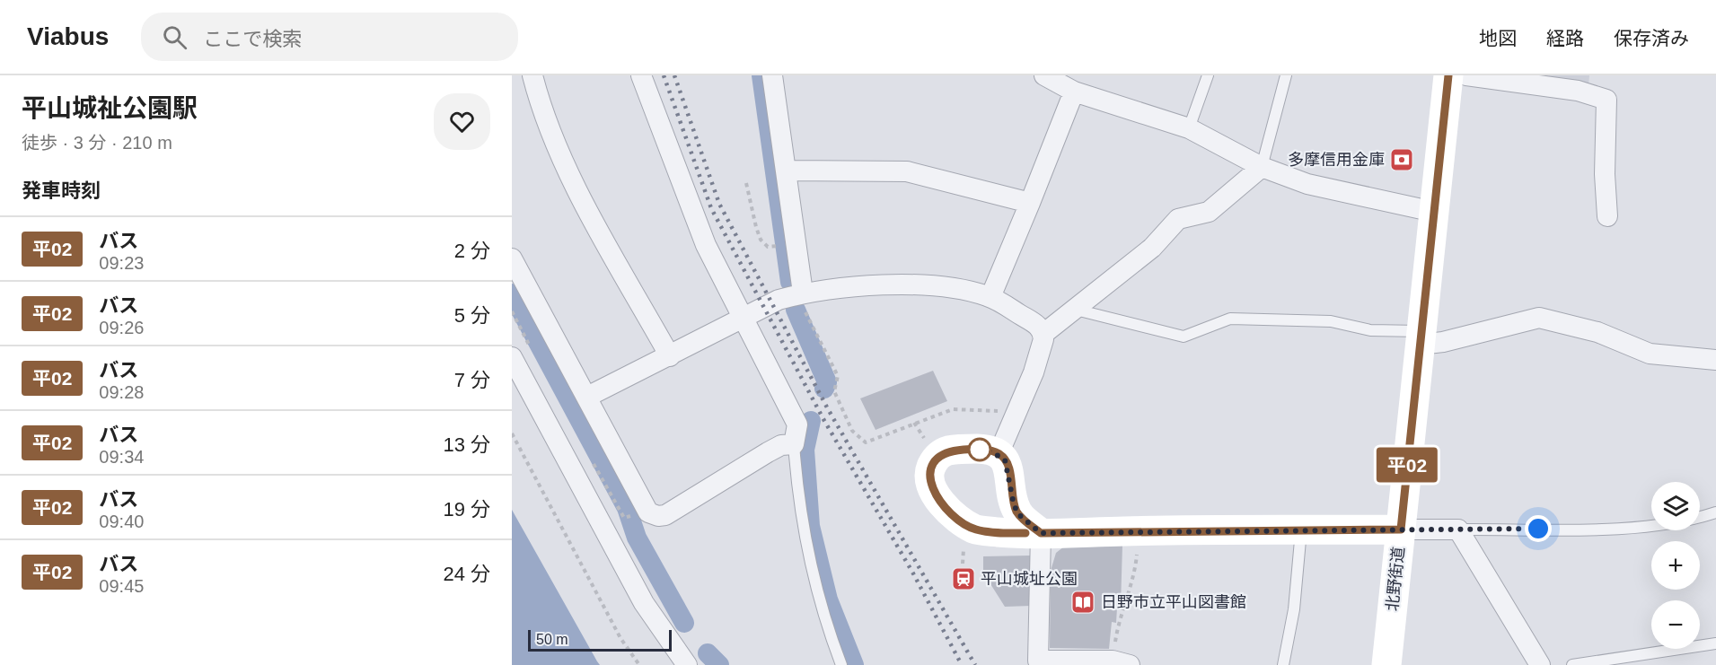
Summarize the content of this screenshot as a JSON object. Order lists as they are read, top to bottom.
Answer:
{
  "streets": {
    "street": ["北野街道"]
  },
  "places": {
    "bank": ["多摩信用金庫"],
    "station": ["平山城址公園"],
    "library": ["日野市立平山図書館"]
  },
  "lines": ["bus line 平02"],
  "scale_bar": "50 m",
  "page": {
    "header": "Viabus",
    "search": "ここで検索",
    "nav": ["地図", "経路", "保存済み"],
    "heading": [
      ["平山城祉公園駅", "徒歩 · 3 分 · 210 m"],
      "発車時刻"
    ],
    "on_map": "平02",
    "list": [
      {
        "mark": "平02",
        "name": "バス",
        "note": "09:23",
        "value": "2 分"
      },
      {
        "mark": "平02",
        "name": "バス",
        "note": "09:26",
        "value": "5 分"
      },
      {
        "mark": "平02",
        "name": "バス",
        "note": "09:28",
        "value": "7 分"
      },
      {
        "mark": "平02",
        "name": "バス",
        "note": "09:34",
        "value": "13 分"
      },
      {
        "mark": "平02",
        "name": "バス",
        "note": "09:40",
        "value": "19 分"
      },
      {
        "mark": "平02",
        "name": "バス",
        "note": "09:45",
        "value": "24 分"
      }
    ],
    "map_buttons": ["+", "−"],
    "scale": "50 m"
  }
}
